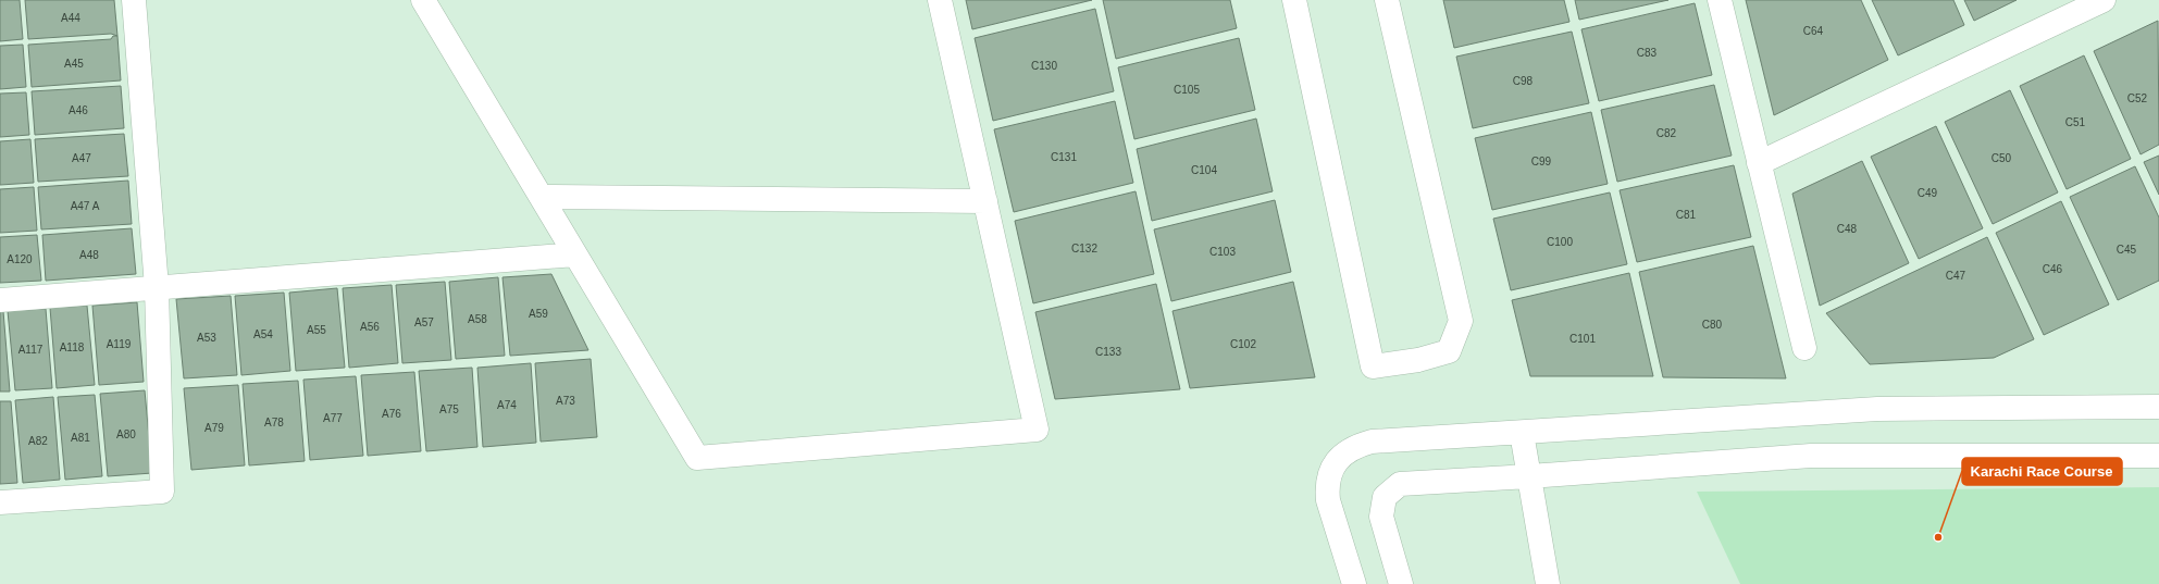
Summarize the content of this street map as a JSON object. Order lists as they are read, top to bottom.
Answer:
{
  "places": ["Karachi Race Course"],
  "house_numbers": [
    "A44",
    "C64",
    "C83",
    "A45",
    "C130",
    "C98",
    "C105",
    "C52",
    "A46",
    "C51",
    "C82",
    "C131",
    "A47",
    "C50",
    "C99",
    "C104",
    "C49",
    "A47 A",
    "C81",
    "C48",
    "C100",
    "C132",
    "C45",
    "C103",
    "A48",
    "A120",
    "C46",
    "C47",
    "A59",
    "A58",
    "A57",
    "C80",
    "A56",
    "A55",
    "A54",
    "A53",
    "C101",
    "A119",
    "C102",
    "A118",
    "A117",
    "C133",
    "A73",
    "A74",
    "A75",
    "A76",
    "A77",
    "A78",
    "A79",
    "A80",
    "A81",
    "A82"
  ]
}
